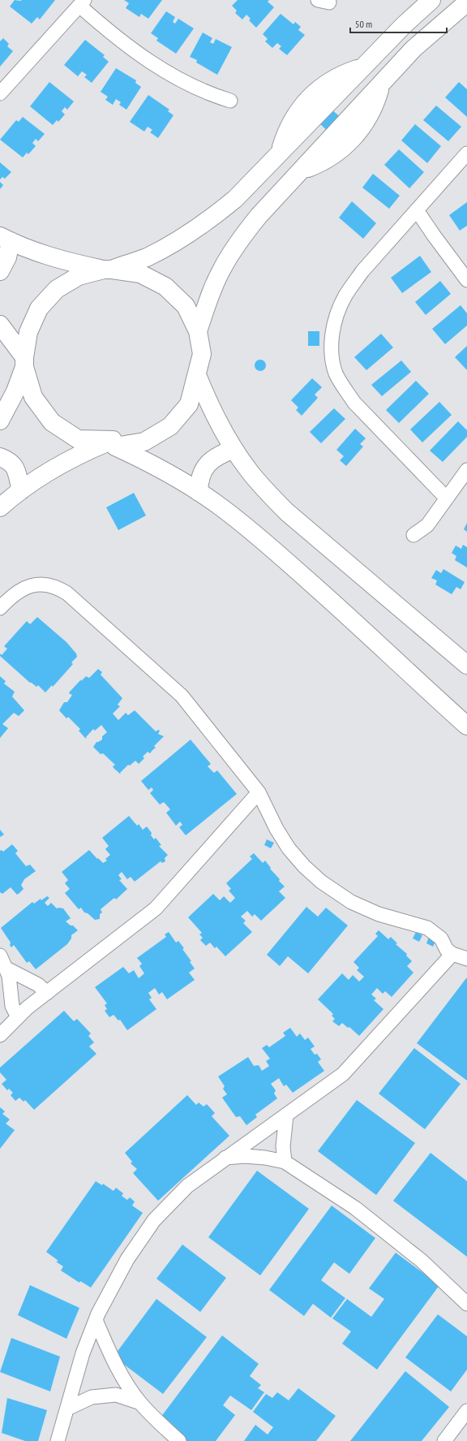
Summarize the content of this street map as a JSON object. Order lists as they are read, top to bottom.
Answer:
{
  "scale_bar": "50 m"
}
